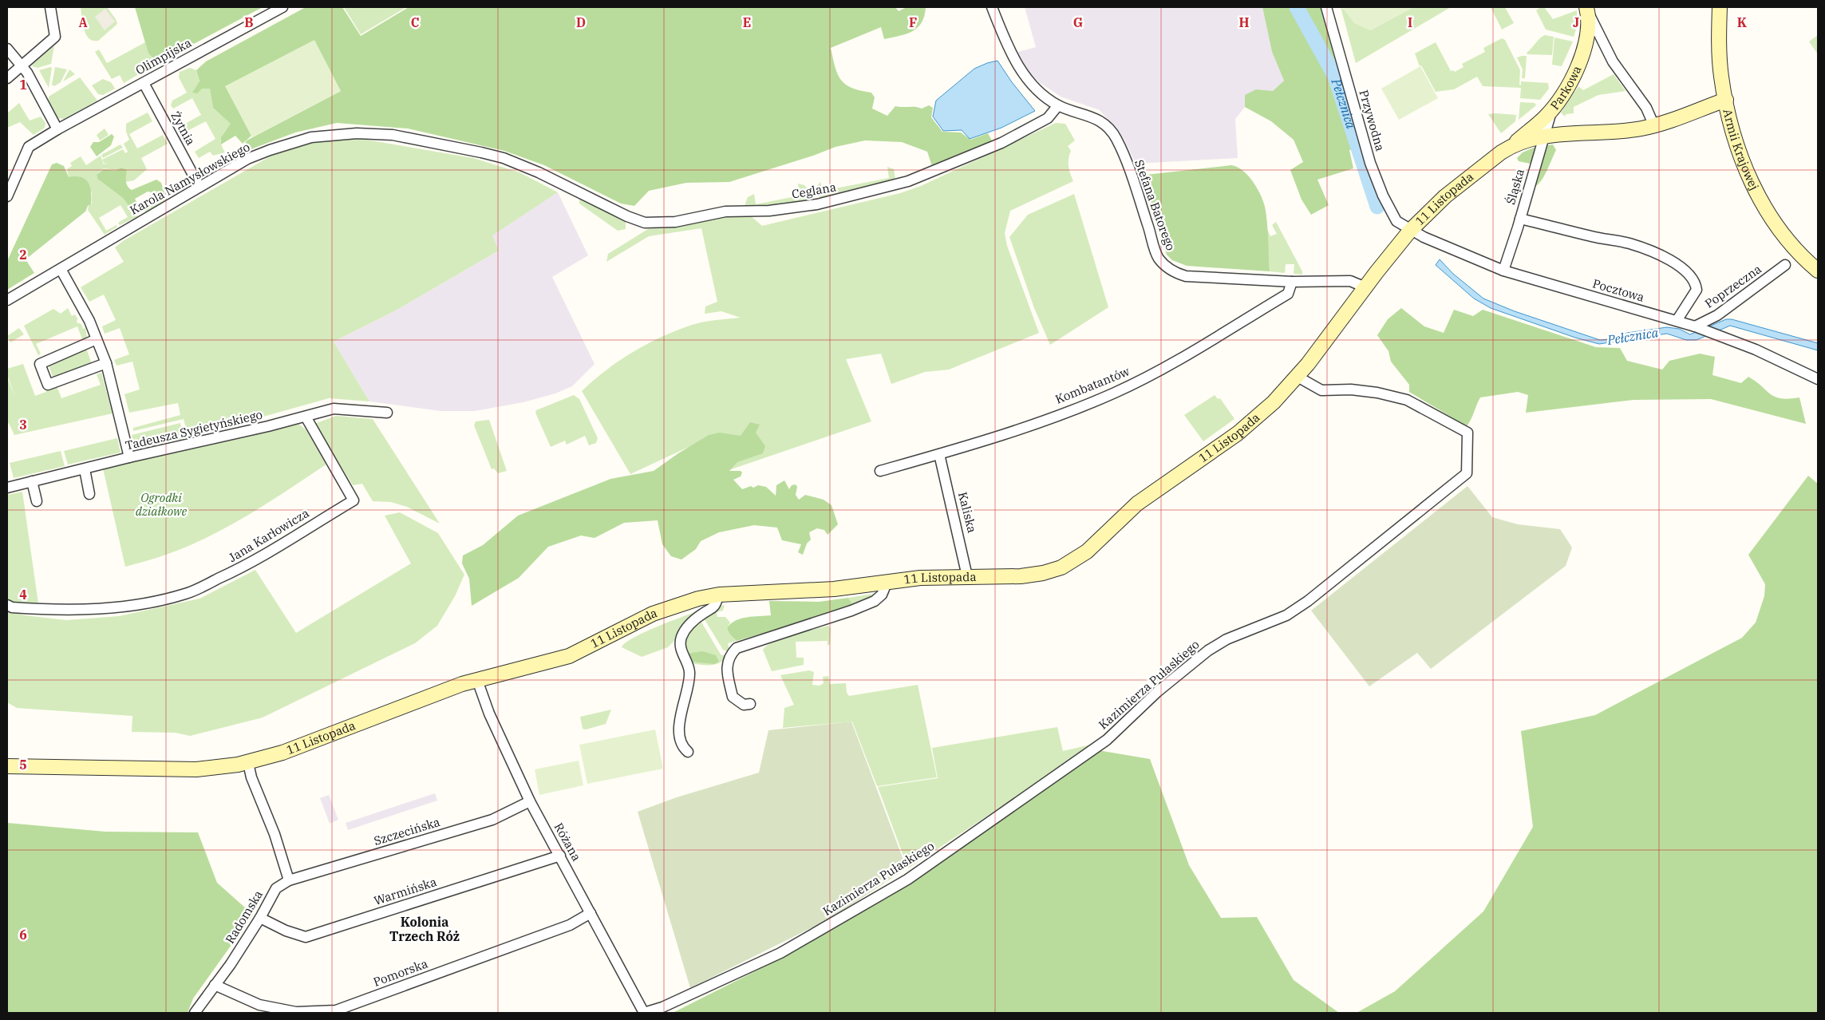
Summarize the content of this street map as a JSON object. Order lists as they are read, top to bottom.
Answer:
{
  "streets": {
    "main road": ["Parkowa", "Armii Krajowej", "11 Listopada"],
    "street": [
      "Olimpijska",
      "Przywodna",
      "Żytnia",
      "Karola Namysłowskiego",
      "Śląska",
      "Ceglana",
      "Stefana Batorego",
      "Poprzeczna",
      "Pocztowa",
      "Kombatantów",
      "Tadeusza Sygietyńskiego",
      "Kaliska",
      "Jana Karłowicza",
      "Kazimierza Pułaskiego",
      "Szczecińska",
      "Różana",
      "Warmińska",
      "Radomska",
      "Pomorska"
    ]
  },
  "crossings": [
    ["Olimpijska", "Żytnia"],
    ["Parkowa", "Śląska"],
    ["Parkowa", "11 Listopada"],
    ["Przywodna", "11 Listopada"],
    ["Przywodna", "Pocztowa"],
    ["Żytnia", "Karola Namysłowskiego"],
    ["Armii Krajowej", "11 Listopada"],
    ["Karola Namysłowskiego", "Ceglana"],
    ["Śląska", "11 Listopada"],
    ["Śląska", "Pocztowa"],
    ["Ceglana", "Stefana Batorego"],
    ["11 Listopada", "Stefana Batorego"],
    ["11 Listopada", "Pocztowa"],
    ["11 Listopada", "Kaliska"],
    ["11 Listopada", "Kazimierza Pułaskiego"],
    ["11 Listopada", "Różana"],
    ["Stefana Batorego", "Kombatantów"],
    ["Poprzeczna", "Pocztowa"],
    ["Kombatantów", "Kaliska"],
    ["Tadeusza Sygietyńskiego", "Jana Karłowicza"],
    ["Kazimierza Pułaskiego", "Różana"],
    ["Szczecińska", "Różana"],
    ["Szczecińska", "Radomska"],
    ["Różana", "Warmińska"],
    ["Różana", "Pomorska"],
    ["Warmińska", "Radomska"],
    ["Radomska", "Pomorska"]
  ],
  "districts": ["Kolonia Trzech Róż"],
  "water": ["Pełcznica"],
  "parks": ["Ogrodki działkowe"],
  "grid": {
    "columns": [
      "A",
      "B",
      "C",
      "D",
      "E",
      "F",
      "G",
      "H",
      "I",
      "J",
      "K"
    ],
    "rows": [
      "1",
      "2",
      "3",
      "4",
      "5",
      "6"
    ]
  }
}
